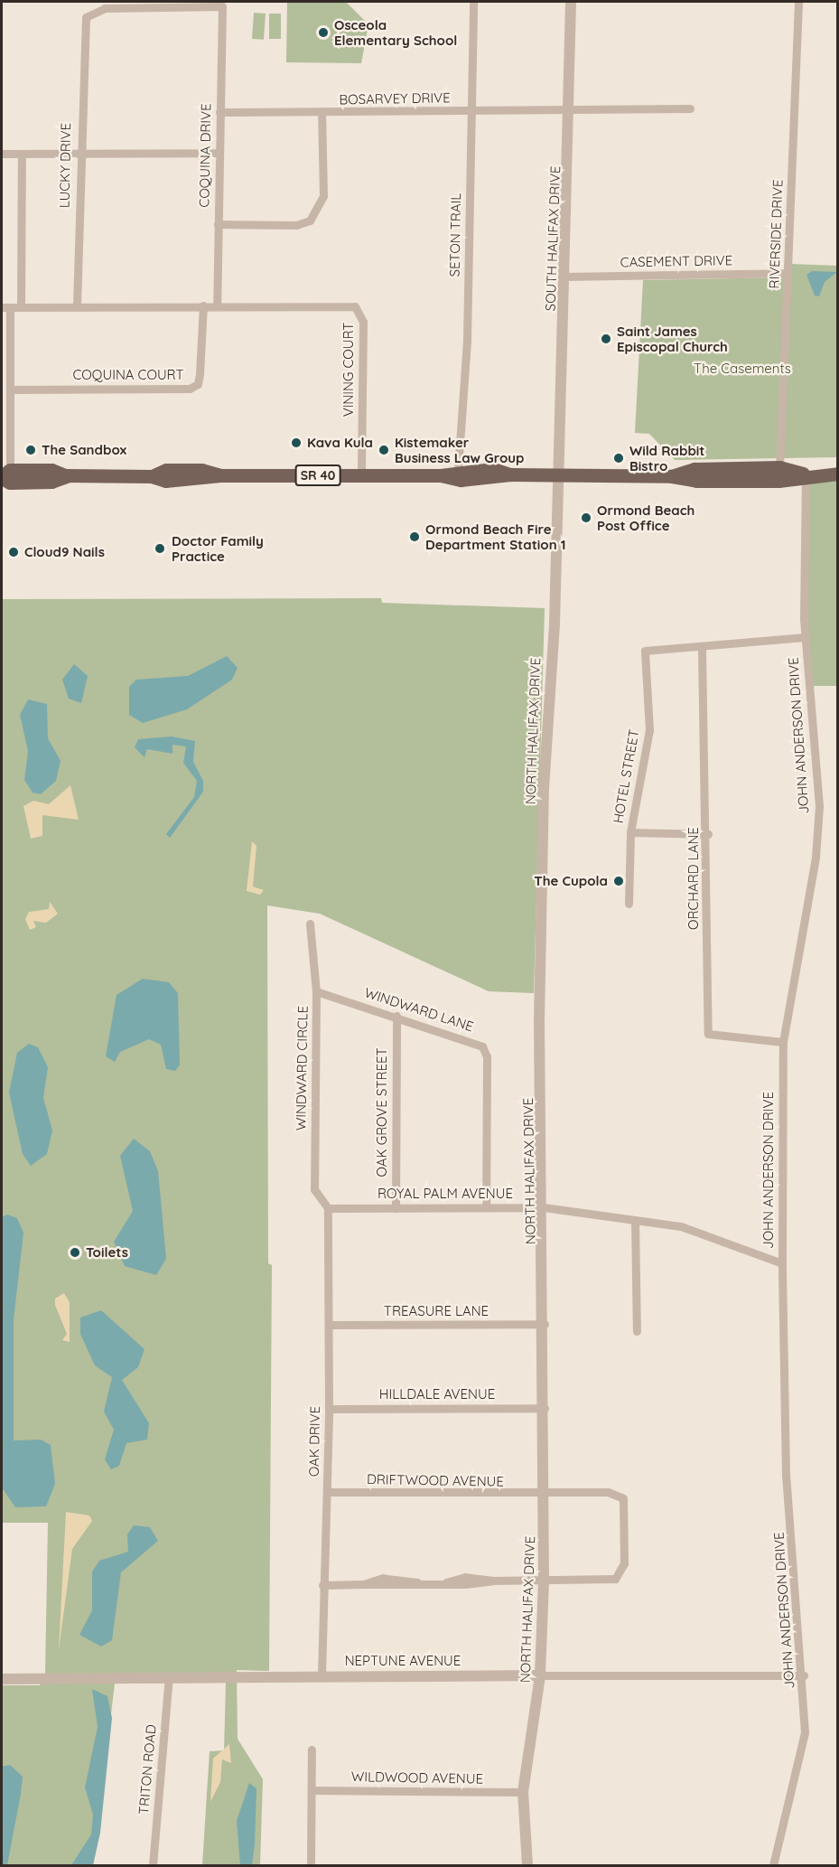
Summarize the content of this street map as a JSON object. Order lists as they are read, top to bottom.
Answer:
{
  "streets": {
    "main road": ["SR 40"],
    "street": [
      "BOSARVEY DRIVE",
      "COQUINA DRIVE",
      "LUCKY DRIVE",
      "RIVERSIDE DRIVE",
      "SETON TRAIL",
      "SOUTH HALIFAX DRIVE",
      "CASEMENT DRIVE",
      "VINING COURT",
      "COQUINA COURT",
      "NORTH HALIFAX DRIVE",
      "JOHN ANDERSON DRIVE",
      "HOTEL STREET",
      "ORCHARD LANE",
      "WINDWARD LANE",
      "WINDWARD CIRCLE",
      "OAK GROVE STREET",
      "ROYAL PALM AVENUE",
      "TREASURE LANE",
      "HILLDALE AVENUE",
      "OAK DRIVE",
      "DRIFTWOOD AVENUE",
      "NEPTUNE AVENUE",
      "TRITON ROAD",
      "WILDWOOD AVENUE"
    ]
  },
  "crossings": [
    ["BOSARVEY DRIVE", "COQUINA DRIVE"],
    ["BOSARVEY DRIVE", "SETON TRAIL"],
    ["BOSARVEY DRIVE", "SOUTH HALIFAX DRIVE"],
    ["COQUINA DRIVE", "LUCKY DRIVE"],
    ["COQUINA DRIVE", "VINING COURT"],
    ["RIVERSIDE DRIVE", "CASEMENT DRIVE"],
    ["RIVERSIDE DRIVE", "SR 40"],
    ["SETON TRAIL", "SR 40"],
    ["SOUTH HALIFAX DRIVE", "CASEMENT DRIVE"],
    ["SOUTH HALIFAX DRIVE", "SR 40"],
    ["SOUTH HALIFAX DRIVE", "NORTH HALIFAX DRIVE"],
    ["VINING COURT", "SR 40"],
    ["SR 40", "NORTH HALIFAX DRIVE"],
    ["SR 40", "JOHN ANDERSON DRIVE"],
    ["NORTH HALIFAX DRIVE", "ROYAL PALM AVENUE"],
    ["NORTH HALIFAX DRIVE", "TREASURE LANE"],
    ["NORTH HALIFAX DRIVE", "HILLDALE AVENUE"],
    ["NORTH HALIFAX DRIVE", "DRIFTWOOD AVENUE"],
    ["NORTH HALIFAX DRIVE", "NEPTUNE AVENUE"],
    ["NORTH HALIFAX DRIVE", "WILDWOOD AVENUE"],
    ["JOHN ANDERSON DRIVE", "HOTEL STREET"],
    ["JOHN ANDERSON DRIVE", "ORCHARD LANE"],
    ["JOHN ANDERSON DRIVE", "ROYAL PALM AVENUE"],
    ["JOHN ANDERSON DRIVE", "NEPTUNE AVENUE"],
    ["HOTEL STREET", "ORCHARD LANE"],
    ["WINDWARD LANE", "WINDWARD CIRCLE"],
    ["WINDWARD LANE", "OAK GROVE STREET"],
    ["WINDWARD LANE", "ROYAL PALM AVENUE"],
    ["WINDWARD CIRCLE", "ROYAL PALM AVENUE"],
    ["WINDWARD CIRCLE", "OAK DRIVE"],
    ["OAK GROVE STREET", "ROYAL PALM AVENUE"],
    ["ROYAL PALM AVENUE", "OAK DRIVE"],
    ["TREASURE LANE", "OAK DRIVE"],
    ["HILLDALE AVENUE", "OAK DRIVE"],
    ["OAK DRIVE", "DRIFTWOOD AVENUE"],
    ["OAK DRIVE", "NEPTUNE AVENUE"],
    ["NEPTUNE AVENUE", "TRITON ROAD"]
  ],
  "parks": ["The Casements"],
  "places": [
    "Osceola Elementary School",
    "Saint James Episcopal Church",
    "Kava Kula",
    "The Sandbox",
    "Kistemaker Business Law Group",
    "Wild Rabbit Bistro",
    "Ormond Beach Post Office",
    "Ormond Beach Fire Department Station 1",
    "Doctor Family Practice",
    "Cloud9 Nails",
    "The Cupola",
    "Toilets"
  ]
}
